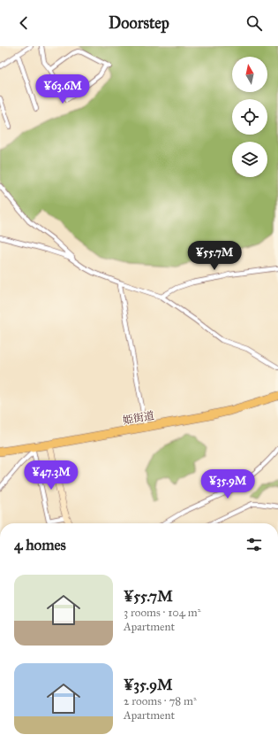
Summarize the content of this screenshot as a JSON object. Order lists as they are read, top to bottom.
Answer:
{
  "streets": {
    "highway": ["姫街道"]
  },
  "north": "top",
  "page": {
    "header": "Doorstep",
    "price": [
      "¥63.6M",
      "¥55.7M",
      "¥47.3M",
      "¥35.9M"
    ],
    "heading": "4 homes",
    "list": [
      {
        "name": "¥55.7M",
        "note": "3 rooms · 104 m² · Apartment"
      },
      {
        "name": "¥35.9M",
        "note": "2 rooms · 78 m² · Apartment"
      }
    ]
  }
}
